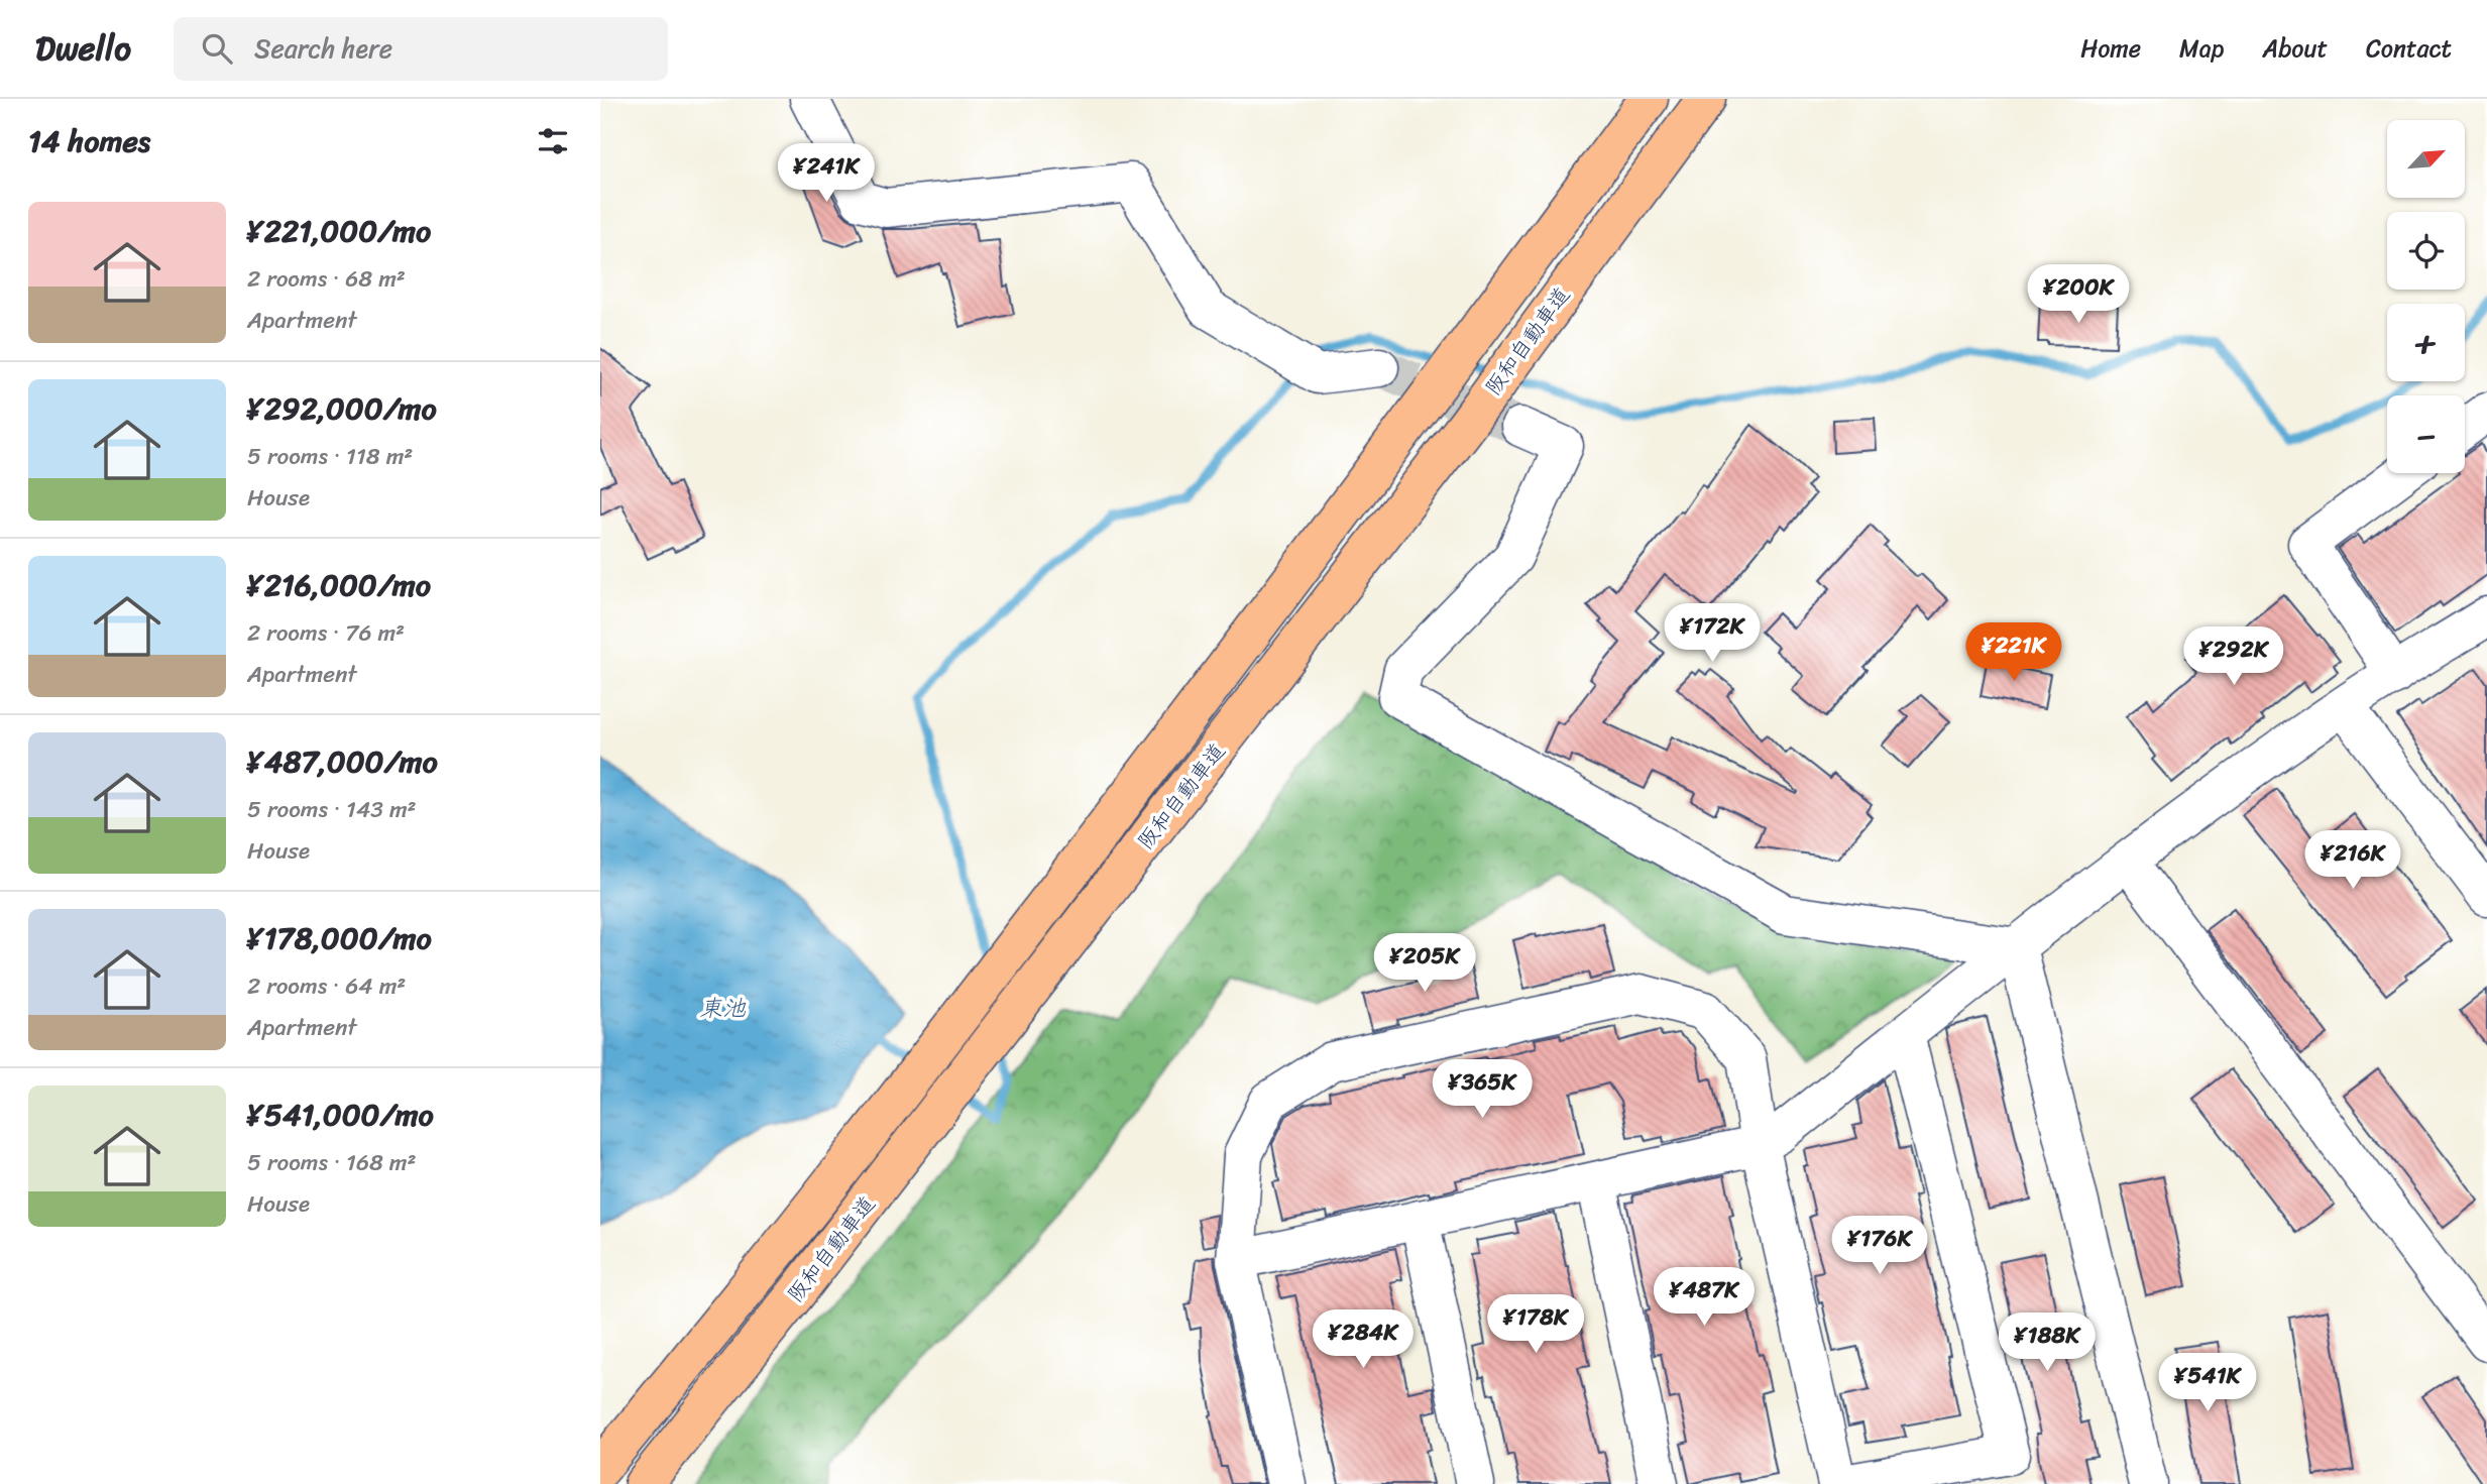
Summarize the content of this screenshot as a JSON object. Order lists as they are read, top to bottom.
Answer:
{
  "streets": {
    "highway": ["阪和自動車道"]
  },
  "water": ["東池"],
  "north": "top right",
  "page": {
    "header": "Dwello",
    "search": "Search here",
    "nav": [
      "Home",
      "Map",
      "About",
      "Contact"
    ],
    "heading": "14 homes",
    "map_buttons": ["+", "−"],
    "price": [
      "¥241K",
      "¥200K",
      "¥172K",
      "¥221K",
      "¥292K",
      "¥216K",
      "¥205K",
      "¥365K",
      "¥176K",
      "¥487K",
      "¥178K",
      "¥284K",
      "¥188K",
      "¥541K"
    ],
    "list": [
      {
        "name": "¥221,000/mo",
        "note": "2 rooms · 68 m² · Apartment"
      },
      {
        "name": "¥292,000/mo",
        "note": "5 rooms · 118 m² · House"
      },
      {
        "name": "¥216,000/mo",
        "note": "2 rooms · 76 m² · Apartment"
      },
      {
        "name": "¥487,000/mo",
        "note": "5 rooms · 143 m² · House"
      },
      {
        "name": "¥178,000/mo",
        "note": "2 rooms · 64 m² · Apartment"
      },
      {
        "name": "¥541,000/mo",
        "note": "5 rooms · 168 m² · House"
      }
    ]
  }
}
